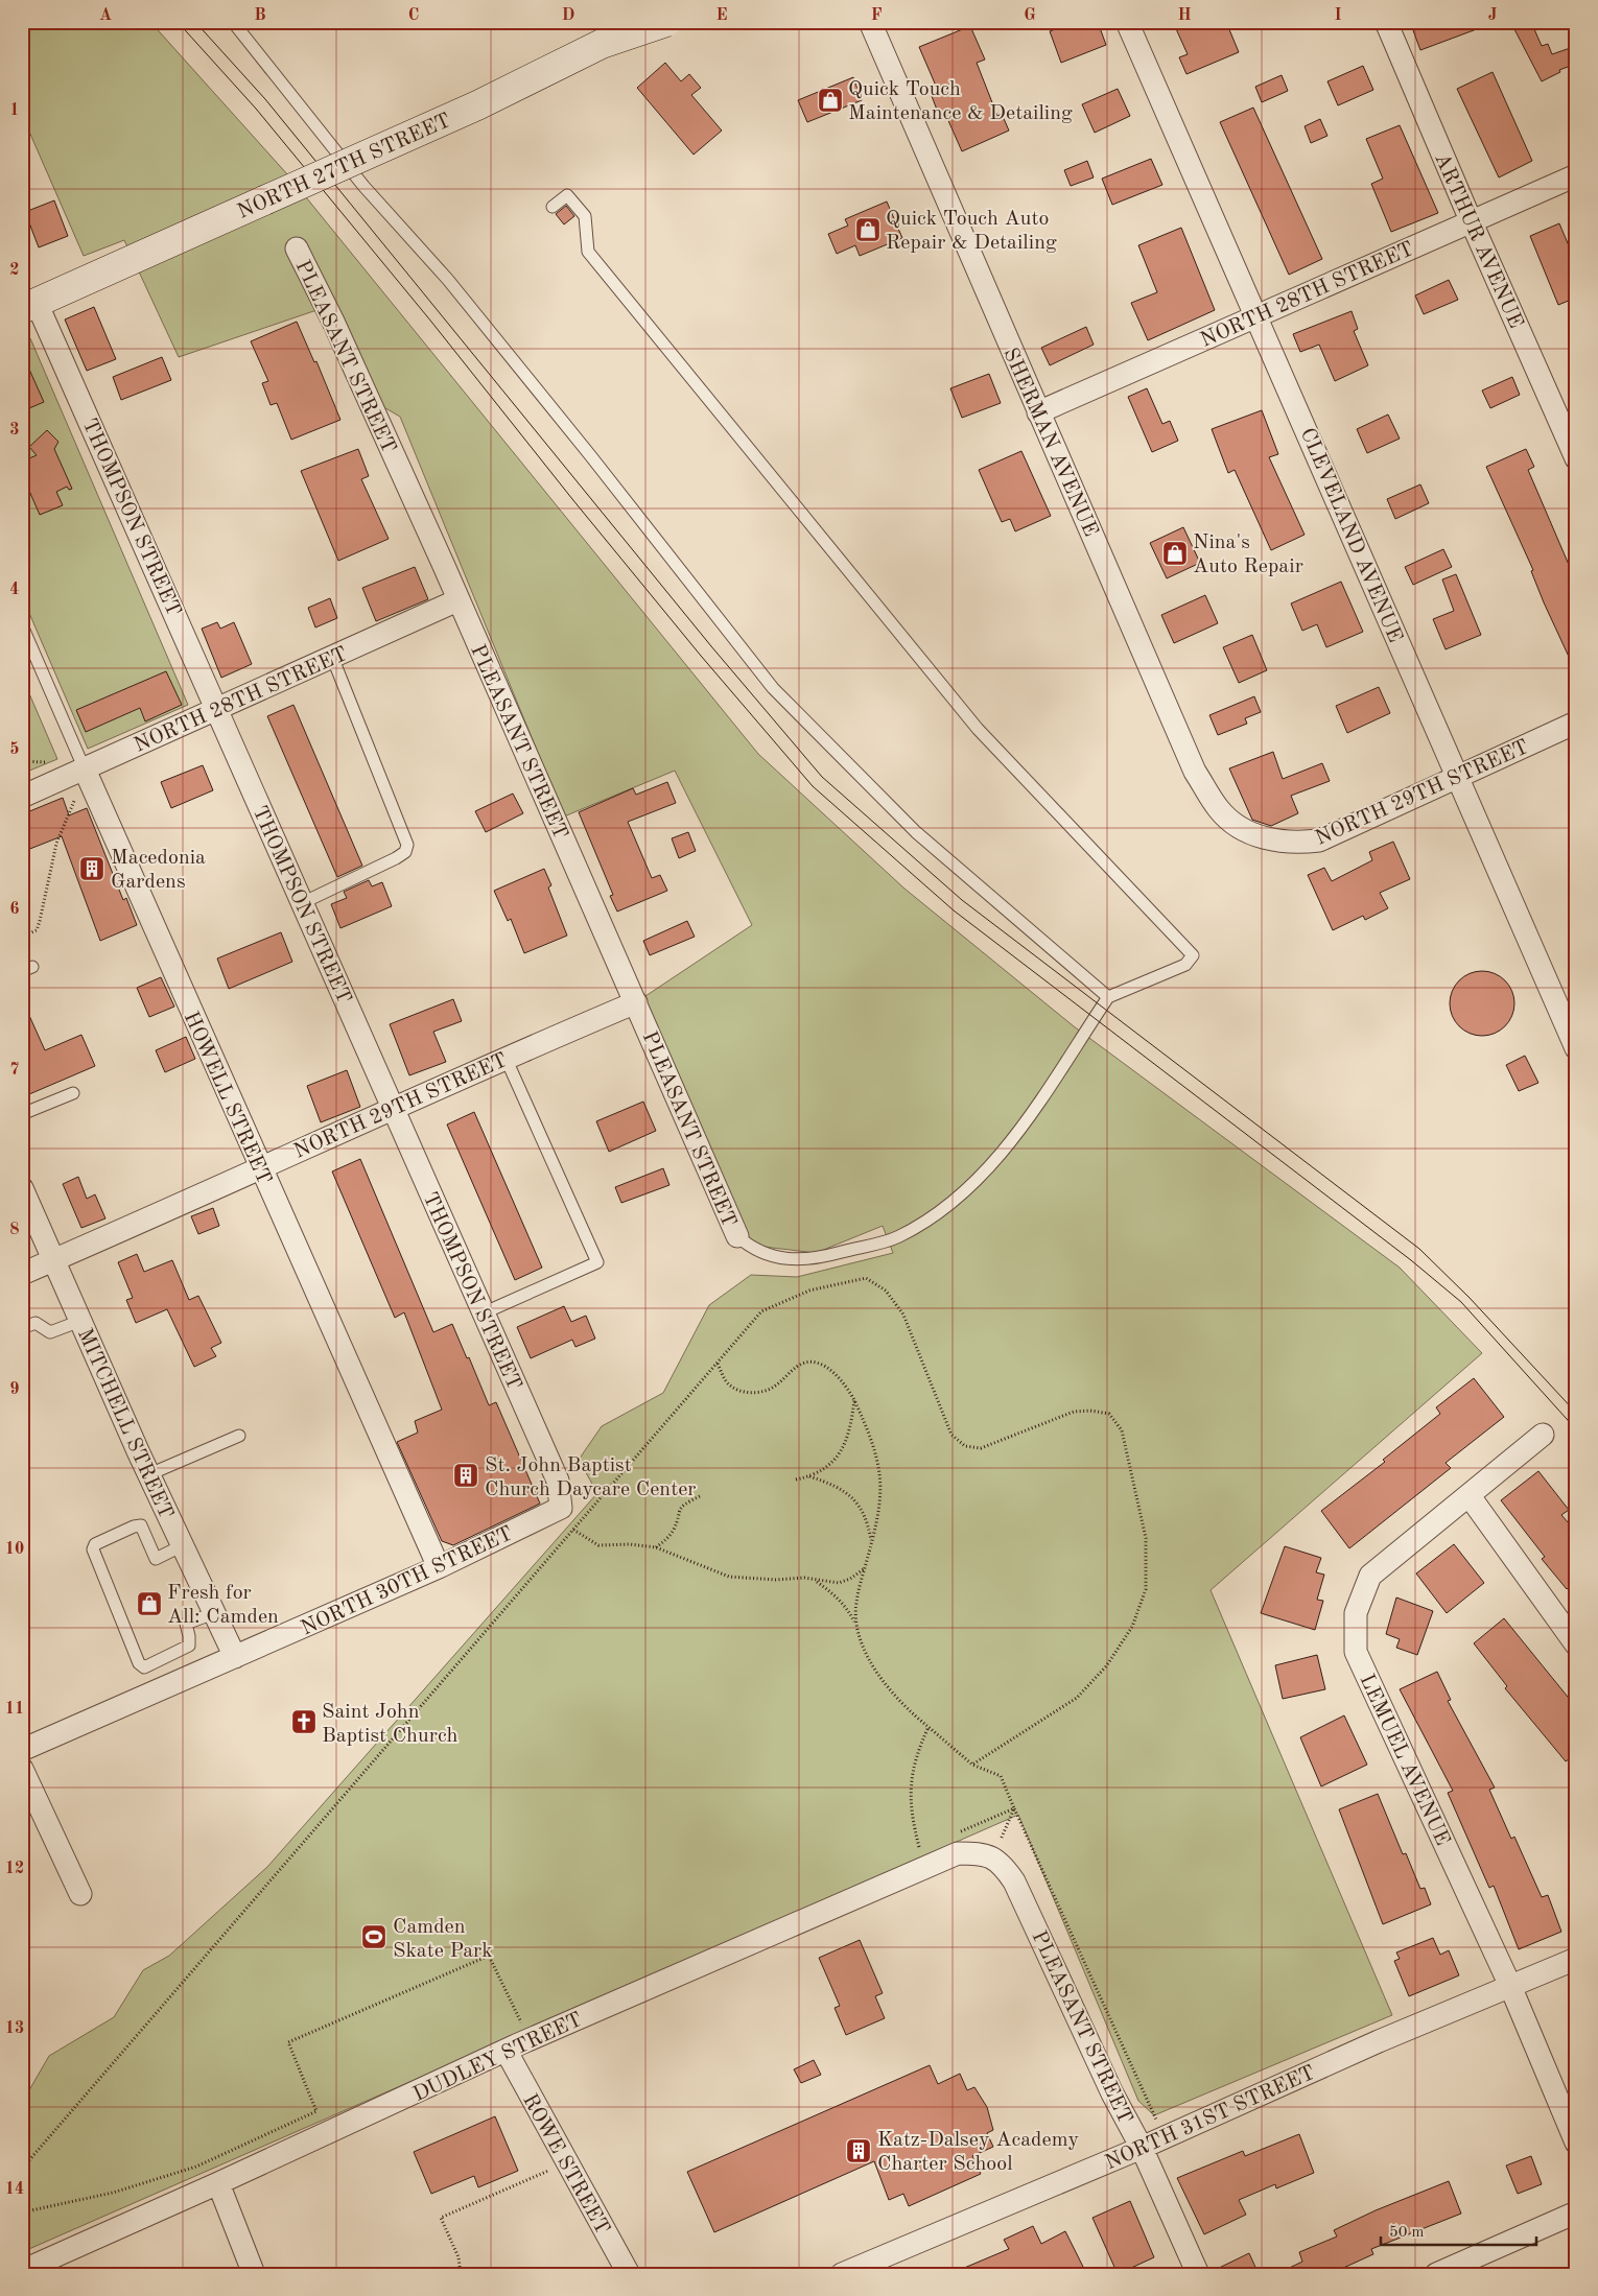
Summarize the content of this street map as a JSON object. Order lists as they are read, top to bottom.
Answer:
{
  "streets": {
    "main road": ["NORTH 27TH STREET"],
    "street": [
      "ARTHUR AVENUE",
      "NORTH 28TH STREET",
      "PLEASANT STREET",
      "SHERMAN AVENUE",
      "THOMPSON STREET",
      "CLEVELAND AVENUE",
      "NORTH 29TH STREET",
      "HOWELL STREET",
      "MITCHELL STREET",
      "NORTH 30TH STREET",
      "LEMUEL AVENUE",
      "DUDLEY STREET",
      "NORTH 31ST STREET",
      "ROWE STREET"
    ]
  },
  "crossings": [
    ["NORTH 27TH STREET", "THOMPSON STREET"],
    ["ARTHUR AVENUE", "NORTH 28TH STREET"],
    ["NORTH 28TH STREET", "PLEASANT STREET"],
    ["NORTH 28TH STREET", "SHERMAN AVENUE"],
    ["NORTH 28TH STREET", "THOMPSON STREET"],
    ["NORTH 28TH STREET", "CLEVELAND AVENUE"],
    ["NORTH 28TH STREET", "HOWELL STREET"],
    ["PLEASANT STREET", "NORTH 29TH STREET"],
    ["PLEASANT STREET", "DUDLEY STREET"],
    ["PLEASANT STREET", "NORTH 31ST STREET"],
    ["SHERMAN AVENUE", "NORTH 29TH STREET"],
    ["THOMPSON STREET", "NORTH 29TH STREET"],
    ["THOMPSON STREET", "NORTH 30TH STREET"],
    ["CLEVELAND AVENUE", "NORTH 29TH STREET"],
    ["NORTH 29TH STREET", "HOWELL STREET"],
    ["NORTH 29TH STREET", "MITCHELL STREET"],
    ["HOWELL STREET", "NORTH 30TH STREET"],
    ["MITCHELL STREET", "NORTH 30TH STREET"],
    ["LEMUEL AVENUE", "NORTH 31ST STREET"],
    ["DUDLEY STREET", "ROWE STREET"]
  ],
  "places": {
    "shop": [
      "Quick Touch Maintenance & Detailing",
      "Quick Touch Auto Repair & Detailing",
      "Nina's Auto Repair",
      "Fresh for All: Camden"
    ],
    "building": ["Macedonia Gardens", "St. John Baptist Church Daycare Center", "Katz-Dalsey Academy Charter School"],
    "church": ["Saint John Baptist Church"],
    "sports": ["Camden Skate Park"]
  },
  "scale_bar": "50 m",
  "grid": {
    "columns": [
      "A",
      "B",
      "C",
      "D",
      "E",
      "F",
      "G",
      "H",
      "I",
      "J"
    ],
    "rows": [
      "1",
      "2",
      "3",
      "4",
      "5",
      "6",
      "7",
      "8",
      "9",
      "10",
      "11",
      "12",
      "13",
      "14"
    ]
  }
}
